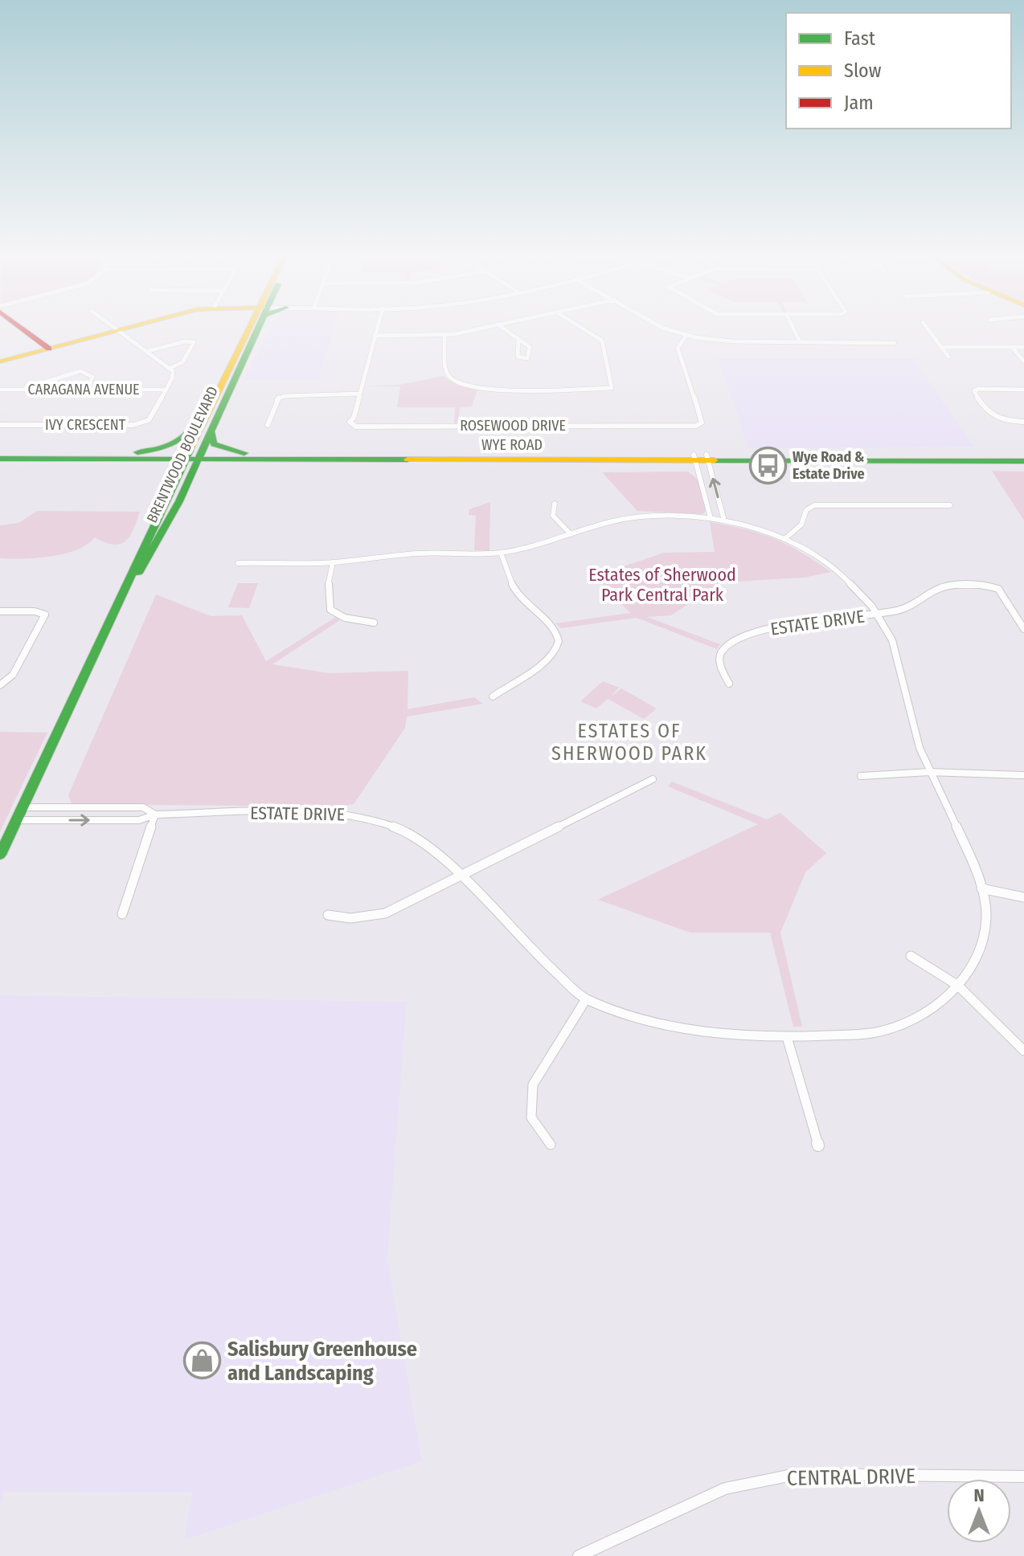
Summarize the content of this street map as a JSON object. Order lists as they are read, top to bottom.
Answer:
{
  "streets": {
    "main road": ["WYE ROAD", "BRENTWOOD BOULEVARD"],
    "street": [
      "CARAGANA AVENUE",
      "IVY CRESCENT",
      "ROSEWOOD DRIVE",
      "ESTATE DRIVE",
      "CENTRAL DRIVE"
    ]
  },
  "crossings": [
    ["CARAGANA AVENUE", "IVY CRESCENT"],
    ["WYE ROAD", "BRENTWOOD BOULEVARD"],
    ["BRENTWOOD BOULEVARD", "ESTATE DRIVE"]
  ],
  "districts": ["ESTATES OF SHERWOOD PARK"],
  "parks": ["Estates of Sherwood Park Central Park"],
  "places": {
    "bus stop": ["Wye Road & Estate Drive"],
    "shop": ["Salisbury Greenhouse and Landscaping"]
  },
  "legend": ["Fast", "Slow", "Jam"],
  "north": "top"
}
